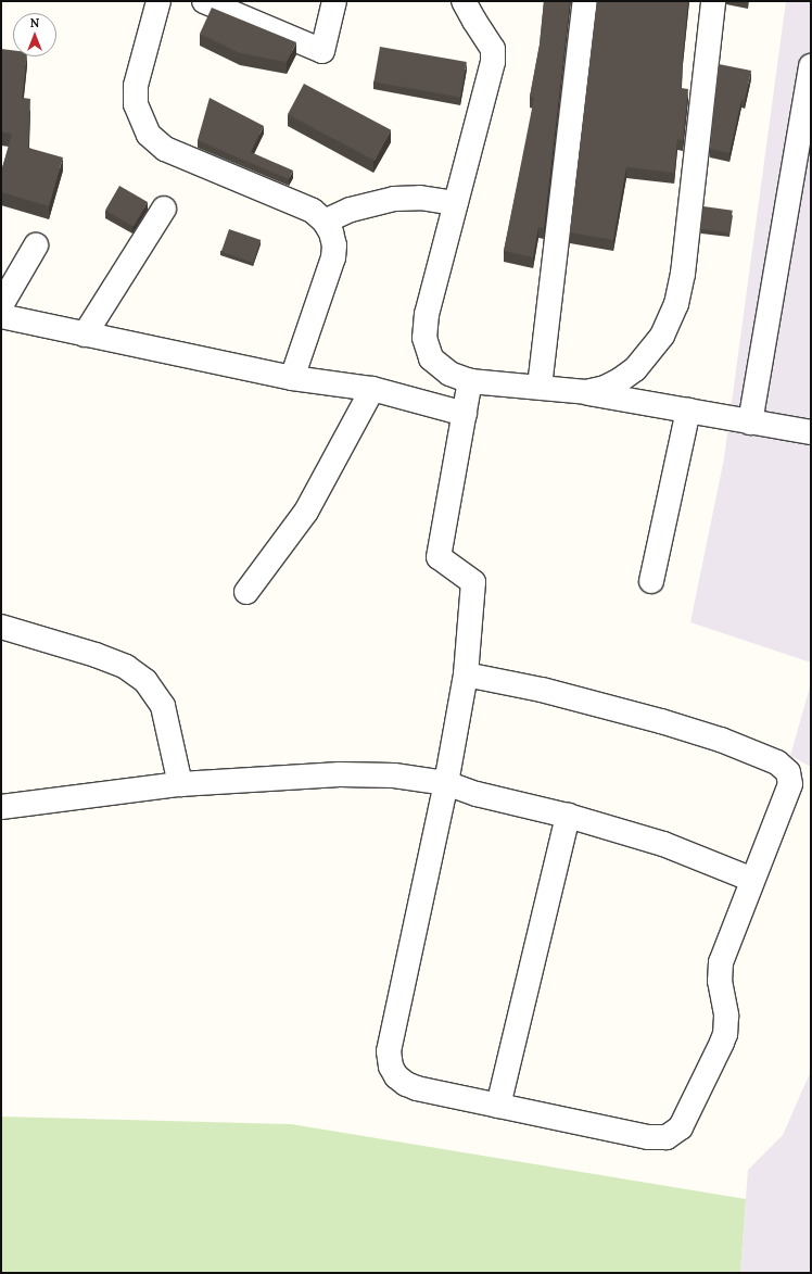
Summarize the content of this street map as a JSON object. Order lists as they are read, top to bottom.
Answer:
{
  "north": "top"
}
